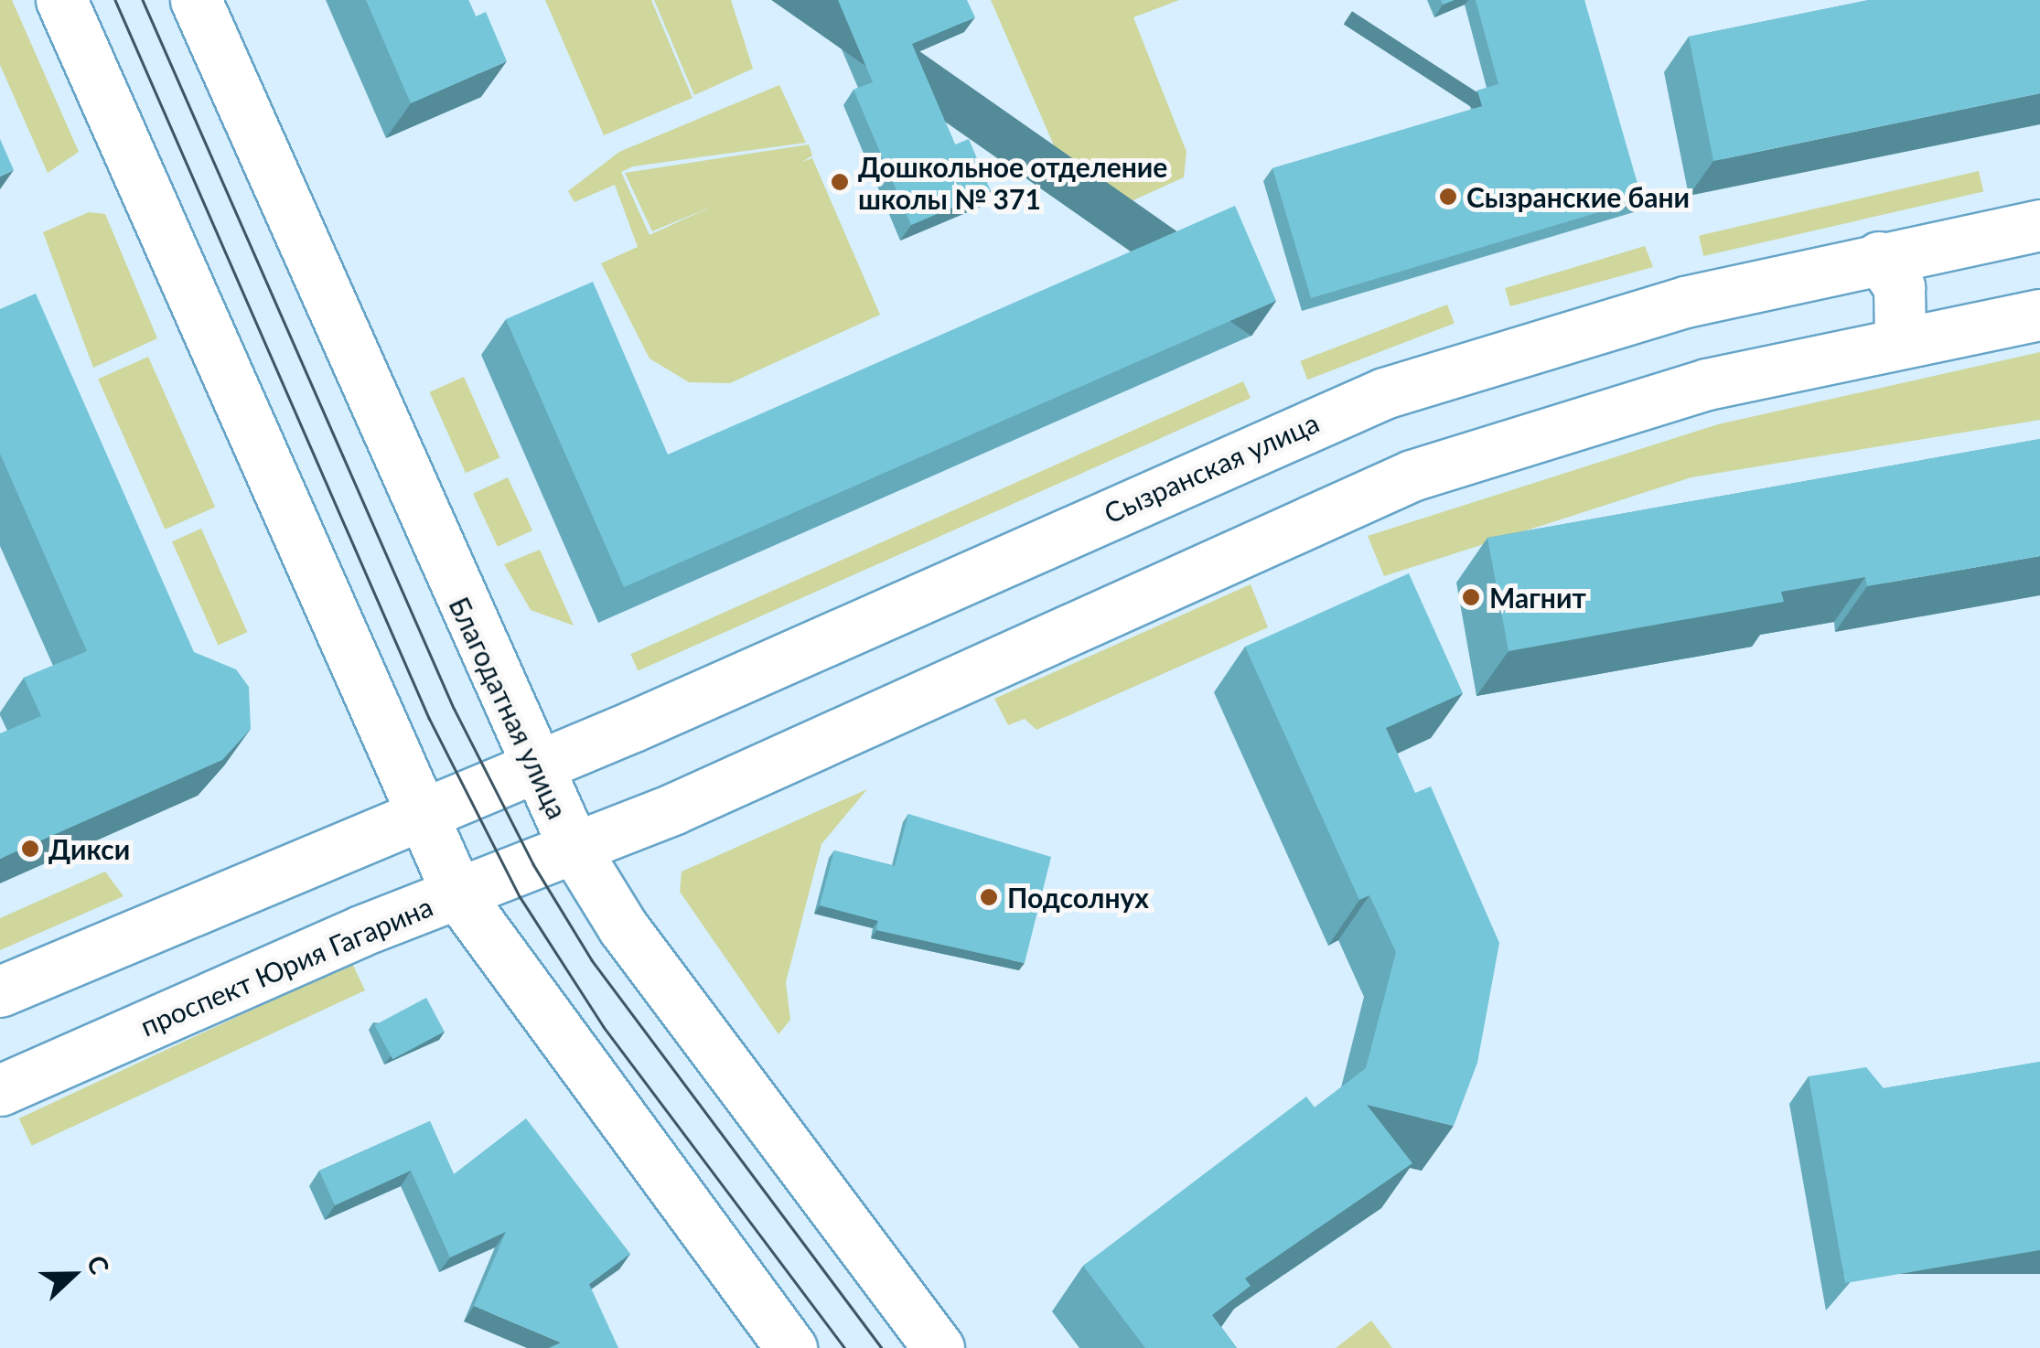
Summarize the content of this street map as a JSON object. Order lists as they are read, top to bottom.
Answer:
{
  "streets": {
    "main road": ["Сызранская улица", "Благодатная улица", "проспект Юрия Гагарина"]
  },
  "crossings": [
    ["Сызранская улица", "Благодатная улица"],
    ["Благодатная улица", "проспект Юрия Гагарина"]
  ],
  "places": [
    "Дошкольное отделение школы № 371",
    "Сызранские бани",
    "Магнит",
    "Дикси",
    "Подсолнух"
  ],
  "north": "right"
}
